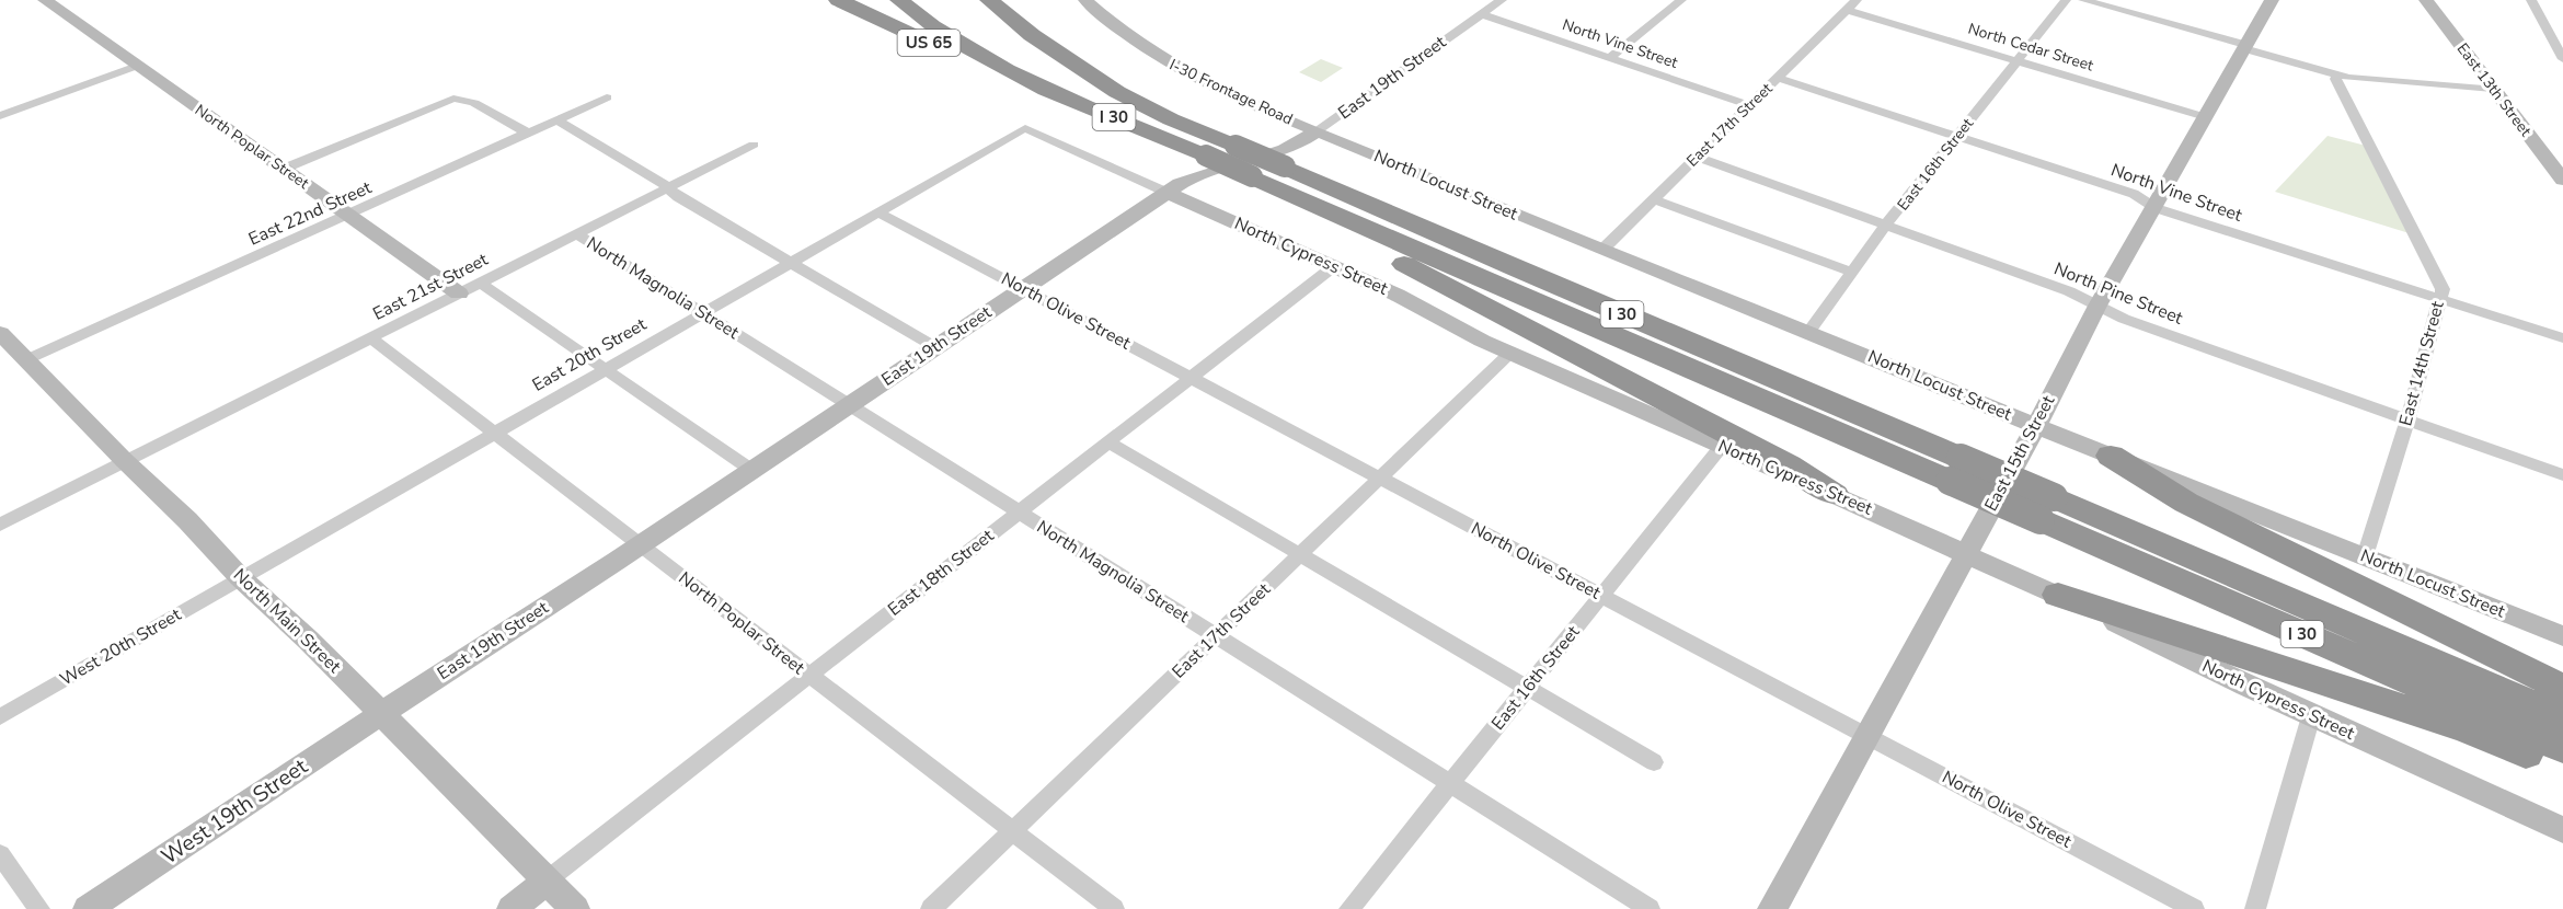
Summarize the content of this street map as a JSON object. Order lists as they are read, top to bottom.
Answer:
{
  "streets": {
    "highway": ["US 65", "I 30"],
    "main road": [
      "East 19th Street",
      "East 13th Street",
      "I-30 Frontage Road",
      "North Poplar Street",
      "North Locust Street",
      "North Cypress Street",
      "East 15th Street",
      "North Main Street",
      "West 19th Street"
    ],
    "street": [
      "North Vine Street",
      "North Cedar Street",
      "East 17th Street",
      "East 16th Street",
      "East 22nd Street",
      "East 21st Street",
      "North Magnolia Street",
      "North Pine Street",
      "North Olive Street",
      "East 20th Street",
      "East 14th Street",
      "East 18th Street",
      "West 20th Street"
    ]
  },
  "crossings": [
    ["US 65", "I 30"],
    ["North Vine Street", "East 19th Street"],
    ["North Vine Street", "East 17th Street"],
    ["North Vine Street", "East 16th Street"],
    ["North Vine Street", "East 14th Street"],
    ["North Vine Street", "East 15th Street"],
    ["North Cedar Street", "East 17th Street"],
    ["North Cedar Street", "East 16th Street"],
    ["North Cedar Street", "East 15th Street"],
    ["East 19th Street", "I-30 Frontage Road"],
    ["East 19th Street", "North Poplar Street"],
    ["East 19th Street", "North Locust Street"],
    ["East 19th Street", "North Cypress Street"],
    ["East 19th Street", "North Magnolia Street"],
    ["East 19th Street", "North Olive Street"],
    ["East 19th Street", "North Main Street"],
    ["East 19th Street", "West 19th Street"],
    ["I-30 Frontage Road", "North Locust Street"],
    ["East 17th Street", "North Poplar Street"],
    ["East 17th Street", "North Locust Street"],
    ["East 17th Street", "North Cypress Street"],
    ["East 17th Street", "North Magnolia Street"],
    ["East 17th Street", "North Pine Street"],
    ["East 17th Street", "North Olive Street"],
    ["North Poplar Street", "East 22nd Street"],
    ["North Poplar Street", "East 21st Street"],
    ["North Poplar Street", "East 20th Street"],
    ["North Poplar Street", "East 18th Street"],
    ["East 16th Street", "North Locust Street"],
    ["East 16th Street", "North Cypress Street"],
    ["East 16th Street", "North Magnolia Street"],
    ["East 16th Street", "North Pine Street"],
    ["East 16th Street", "North Olive Street"],
    ["North Locust Street", "East 14th Street"],
    ["North Locust Street", "East 15th Street"],
    ["East 22nd Street", "North Main Street"],
    ["North Cypress Street", "East 20th Street"],
    ["North Cypress Street", "East 15th Street"],
    ["North Cypress Street", "East 18th Street"],
    ["East 21st Street", "North Magnolia Street"],
    ["East 21st Street", "North Main Street"],
    ["North Magnolia Street", "East 20th Street"],
    ["North Magnolia Street", "East 18th Street"],
    ["North Pine Street", "East 14th Street"],
    ["North Pine Street", "East 15th Street"],
    ["North Olive Street", "East 20th Street"],
    ["North Olive Street", "East 15th Street"],
    ["North Olive Street", "East 18th Street"],
    ["East 20th Street", "North Main Street"],
    ["East 20th Street", "West 20th Street"],
    ["East 18th Street", "North Main Street"],
    ["North Main Street", "West 20th Street"],
    ["North Main Street", "West 19th Street"]
  ]
}
